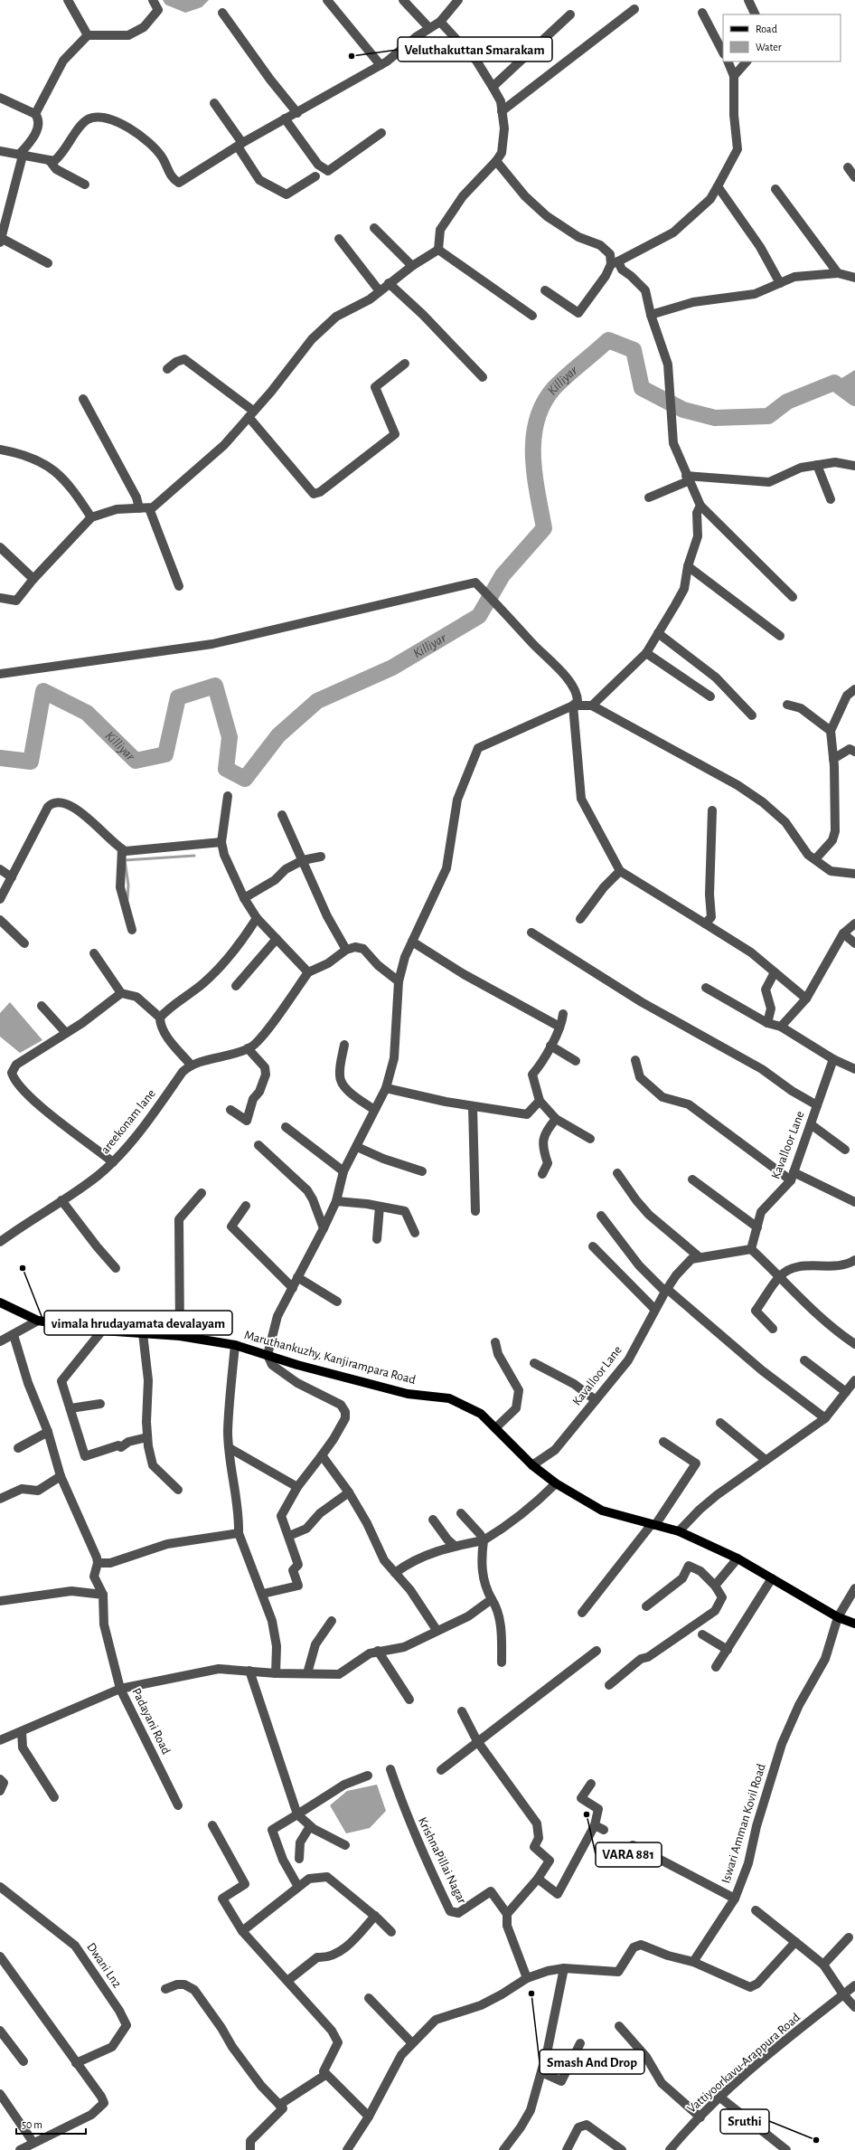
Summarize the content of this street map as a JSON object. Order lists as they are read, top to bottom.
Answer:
{
  "streets": {
    "main road": ["Maruthankuzhy, Kanjirampara Road"],
    "street": [
      "areekonam lane",
      "Kavalloor Lane",
      "Padayani Road",
      "Iswari Amman Kovil Road",
      "KrishnaPillai Nagar",
      "Dwani Ln2",
      "Vattiyoorkavu-Arappura Road"
    ]
  },
  "crossings": [
    ["Kavalloor Lane", "Maruthankuzhy, Kanjirampara Road"],
    ["Maruthankuzhy, Kanjirampara Road", "Iswari Amman Kovil Road"]
  ],
  "water": ["Killiyar"],
  "places": [
    "Veluthakuttan Smarakam",
    "vimala hrudayamata devalayam",
    "VARA 881",
    "Smash And Drop",
    "Sruthi"
  ],
  "legend": ["Road", "Water"],
  "scale_bar": "50 m"
}
